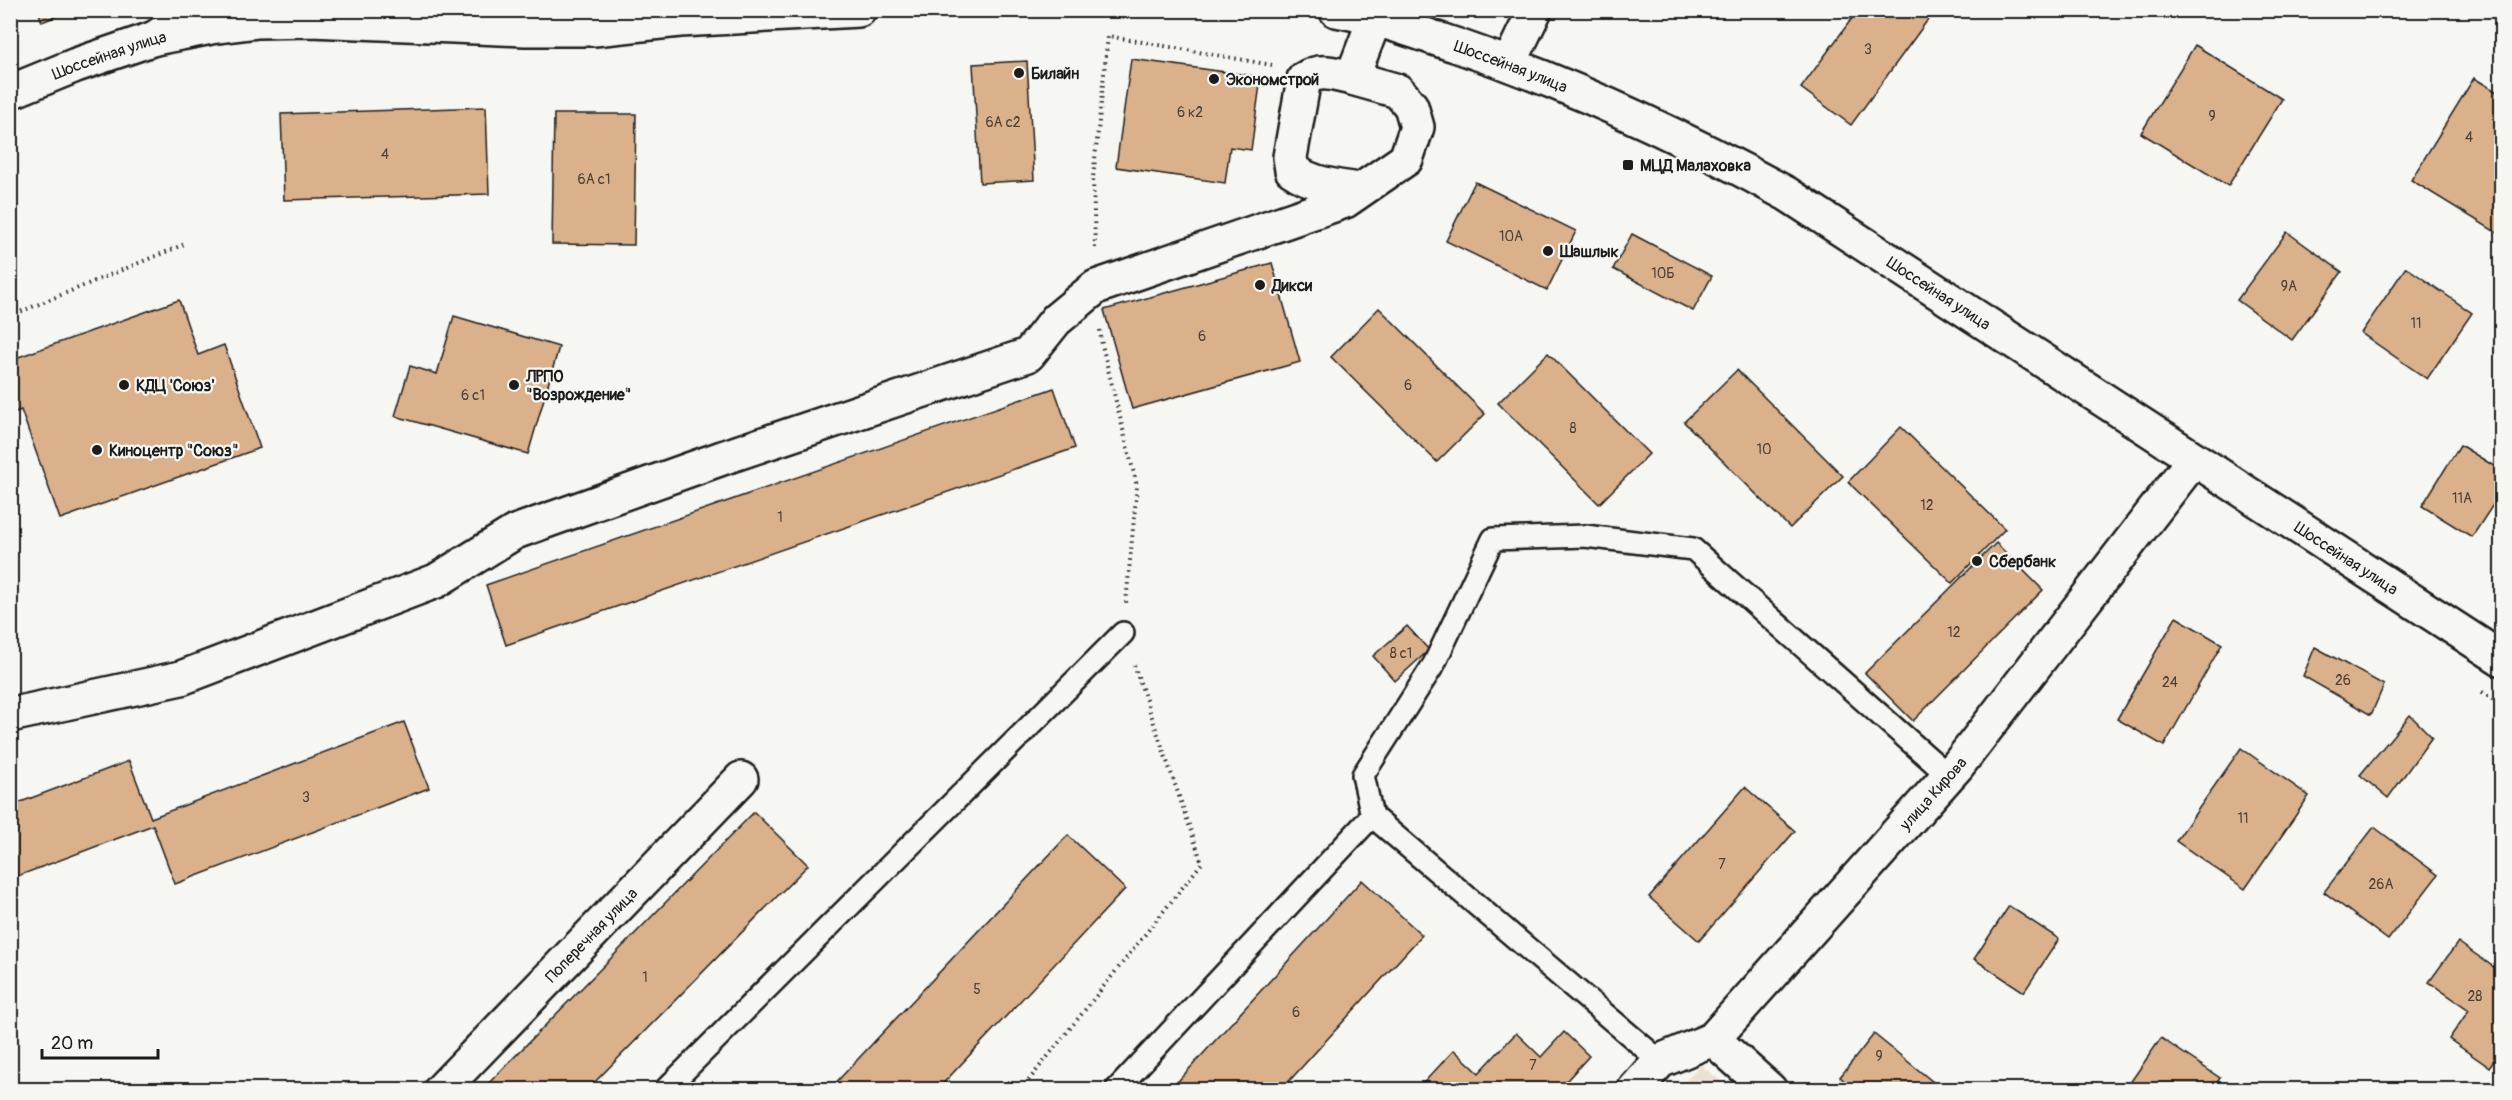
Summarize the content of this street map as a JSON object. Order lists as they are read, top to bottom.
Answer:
{
  "streets": {
    "street": ["Шоссейная улица", "улица Кирова", "Поперечная улица"]
  },
  "crossings": [
    ["Шоссейная улица", "улица Кирова"]
  ],
  "places": {
    "other": [
      "Билайн",
      "Экономстрой",
      "Шашлык",
      "Дикси",
      "КДЦ 'Союз'",
      "ЛРПО \"Возрождение\"",
      "Киноцентр \"Союз\"",
      "Сбербанк"
    ],
    "transit": ["МЦД Малаховка"]
  },
  "house_numbers": [
    "3",
    "6 к2",
    "9",
    "6А с2",
    "4",
    "4",
    "6А с1",
    "10А",
    "10Б",
    "9А",
    "11",
    "6",
    "6",
    "6 с1",
    "8",
    "10",
    "11А",
    "12",
    "1",
    "12",
    "8 с1",
    "26",
    "24",
    "3",
    "11",
    "7",
    "26А",
    "1",
    "5",
    "28",
    "6",
    "9",
    "7"
  ],
  "scale_bar": "20 m"
}
